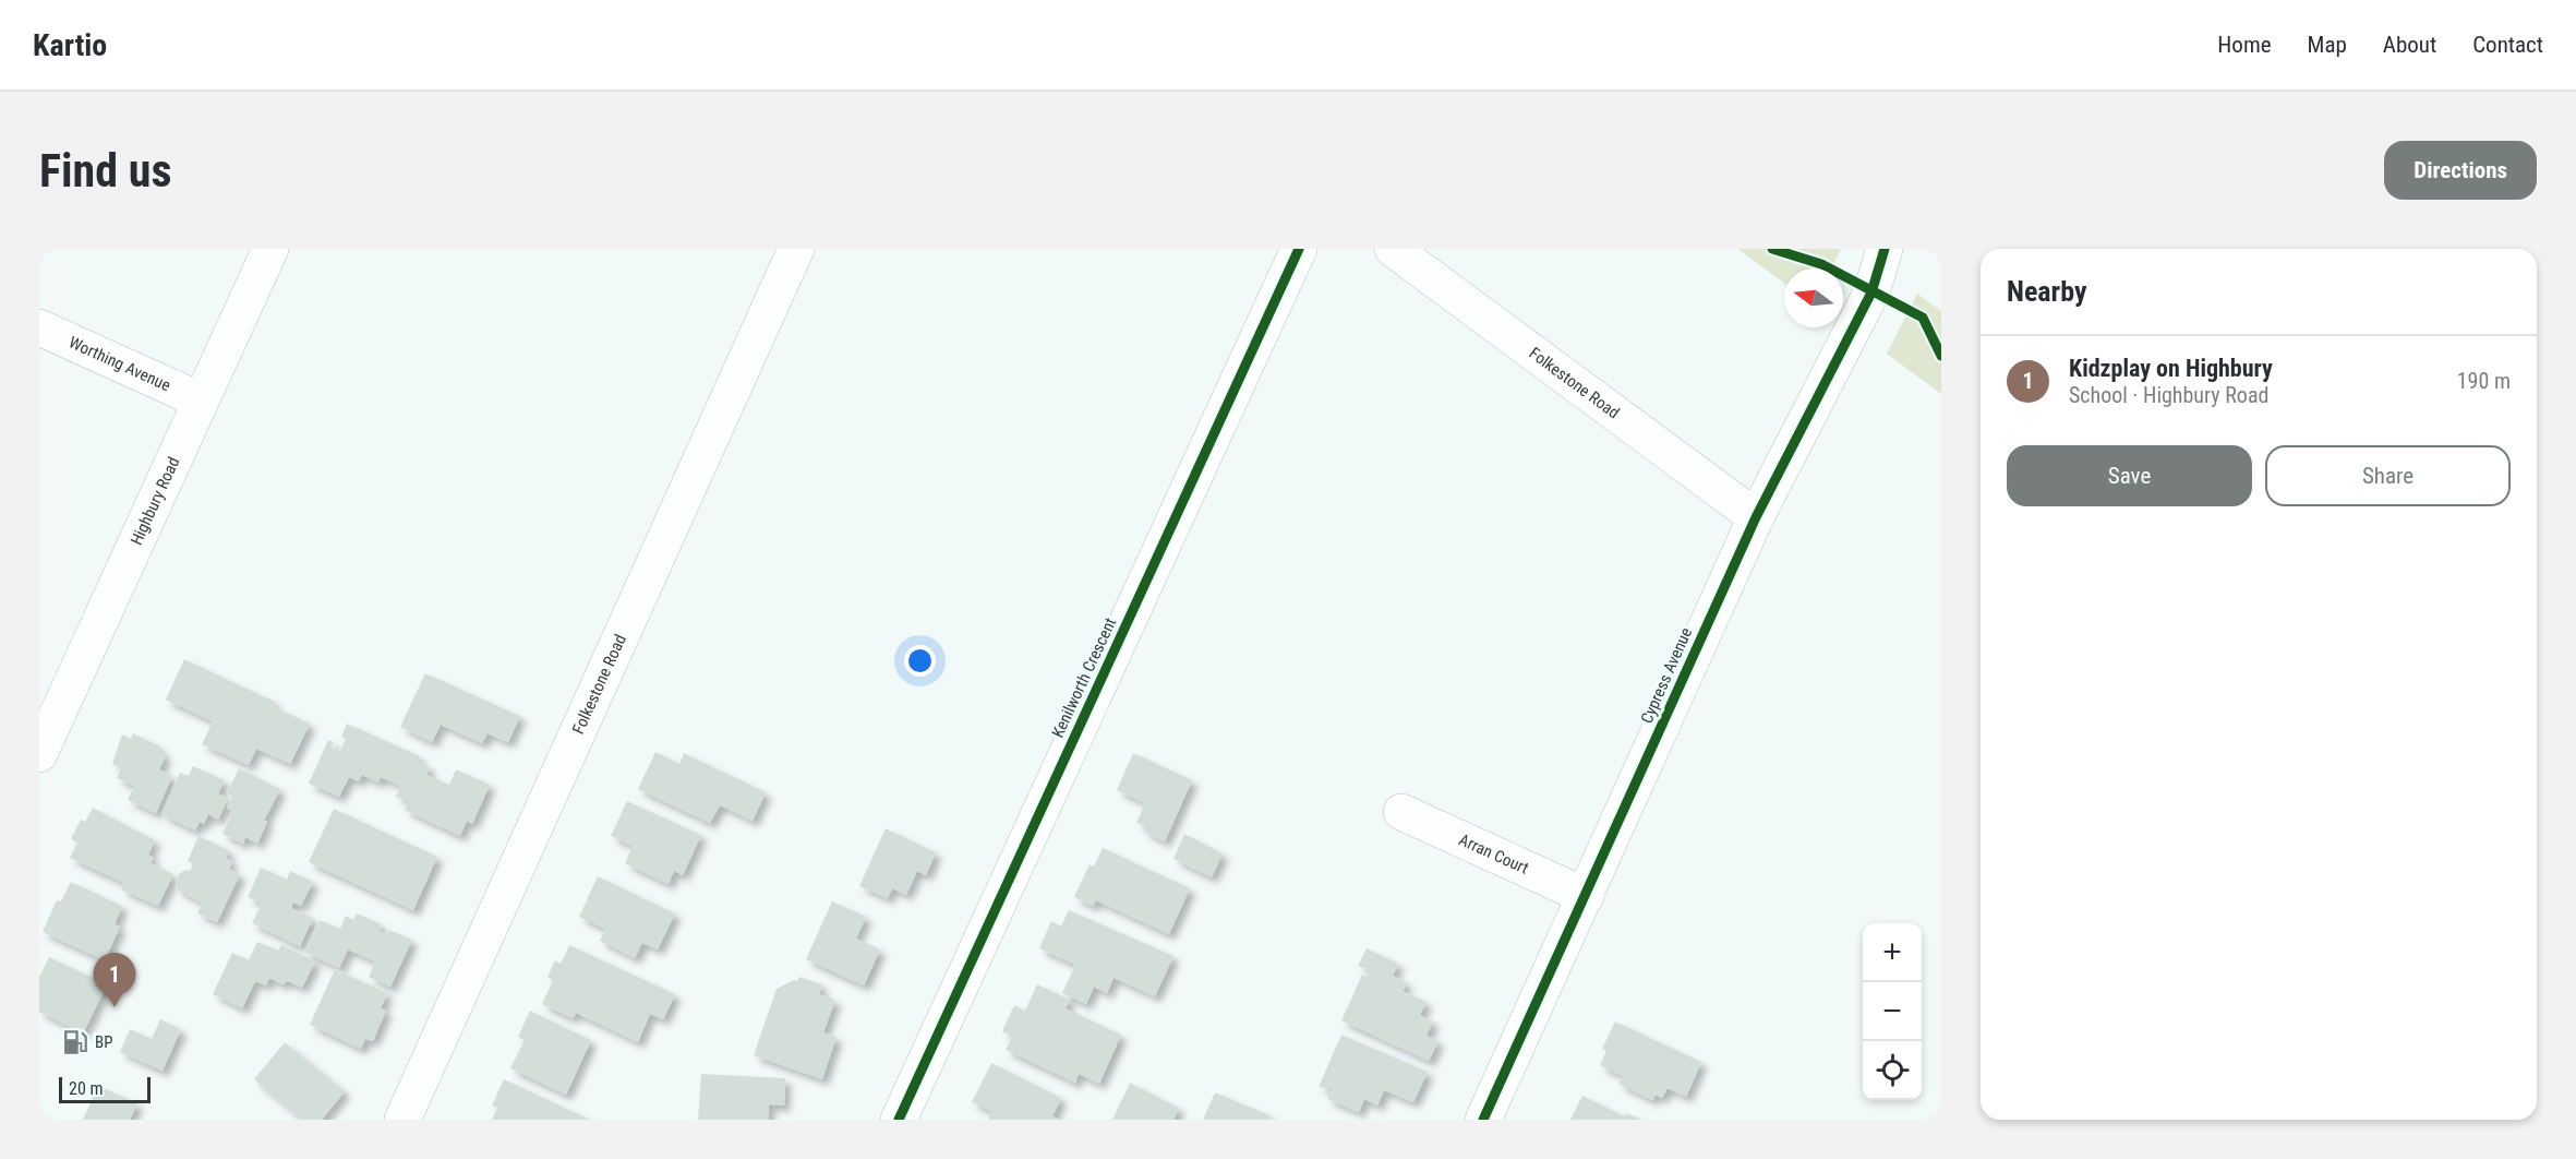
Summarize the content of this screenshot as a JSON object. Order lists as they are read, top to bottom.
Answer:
{
  "streets": {
    "street": [
      "Worthing Avenue",
      "Folkestone Road",
      "Highbury Road",
      "Cypress Avenue",
      "Kenilworth Crescent",
      "Arran Court"
    ]
  },
  "crossings": [
    ["Worthing Avenue", "Highbury Road"],
    ["Folkestone Road", "Cypress Avenue"],
    ["Cypress Avenue", "Arran Court"]
  ],
  "places": {
    "fuel station": ["BP"]
  },
  "scale_bar": "20 m",
  "north": "left",
  "page": {
    "header": "Kartio",
    "nav": [
      "Home",
      "Map",
      "About",
      "Contact"
    ],
    "buttons": [
      "Directions",
      ["Save", "Share"]
    ],
    "title": "Find us",
    "heading": "Nearby",
    "list": [
      {
        "mark": "1",
        "name": "Kidzplay on Highbury",
        "note": "School · Highbury Road",
        "value": "190 m"
      }
    ],
    "map_buttons": ["+", "−"],
    "pins": "1",
    "scale": "20 m"
  }
}
